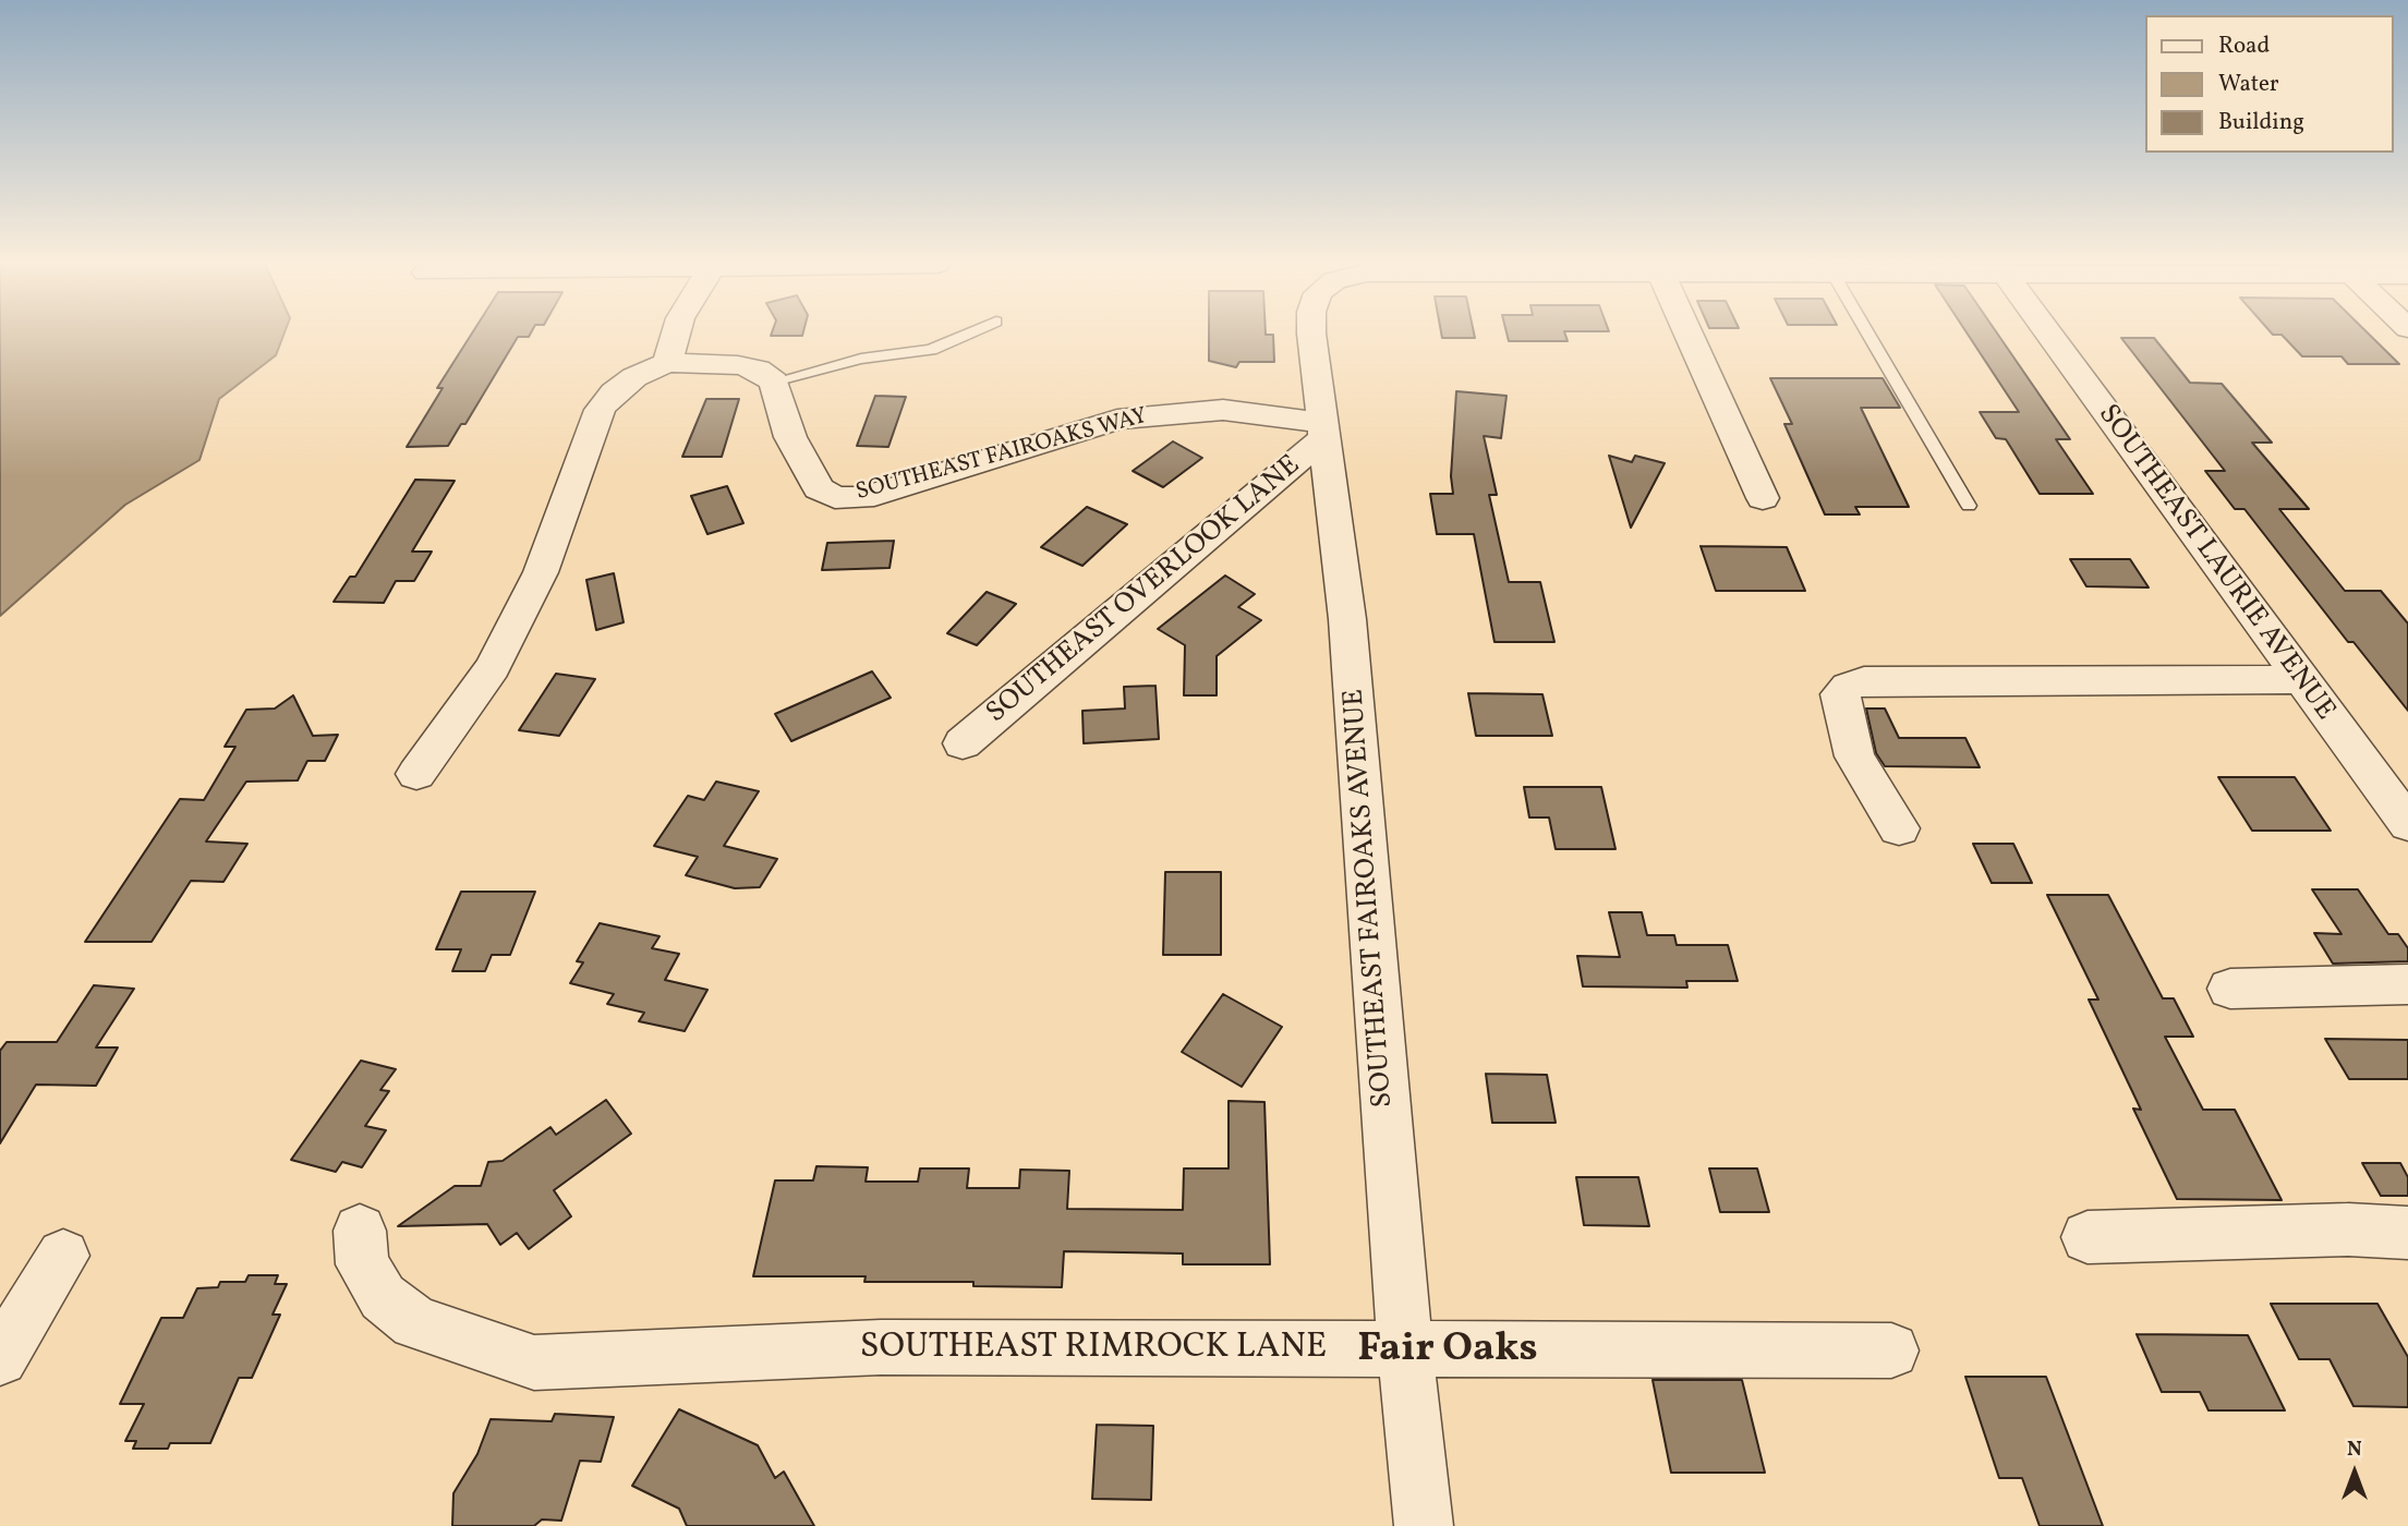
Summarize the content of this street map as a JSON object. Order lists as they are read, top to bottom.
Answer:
{
  "streets": {
    "street": [
      "SOUTHEAST FAIROAKS WAY",
      "SOUTHEAST LAURIE AVENUE",
      "SOUTHEAST OVERLOOK LANE",
      "SOUTHEAST FAIROAKS AVENUE",
      "SOUTHEAST RIMROCK LANE"
    ]
  },
  "crossings": [
    ["SOUTHEAST FAIROAKS WAY", "SOUTHEAST OVERLOOK LANE"],
    ["SOUTHEAST FAIROAKS WAY", "SOUTHEAST FAIROAKS AVENUE"],
    ["SOUTHEAST OVERLOOK LANE", "SOUTHEAST FAIROAKS AVENUE"],
    ["SOUTHEAST FAIROAKS AVENUE", "SOUTHEAST RIMROCK LANE"]
  ],
  "districts": ["Fair Oaks"],
  "legend": ["Road", "Water", "Building"],
  "north": "top"
}
